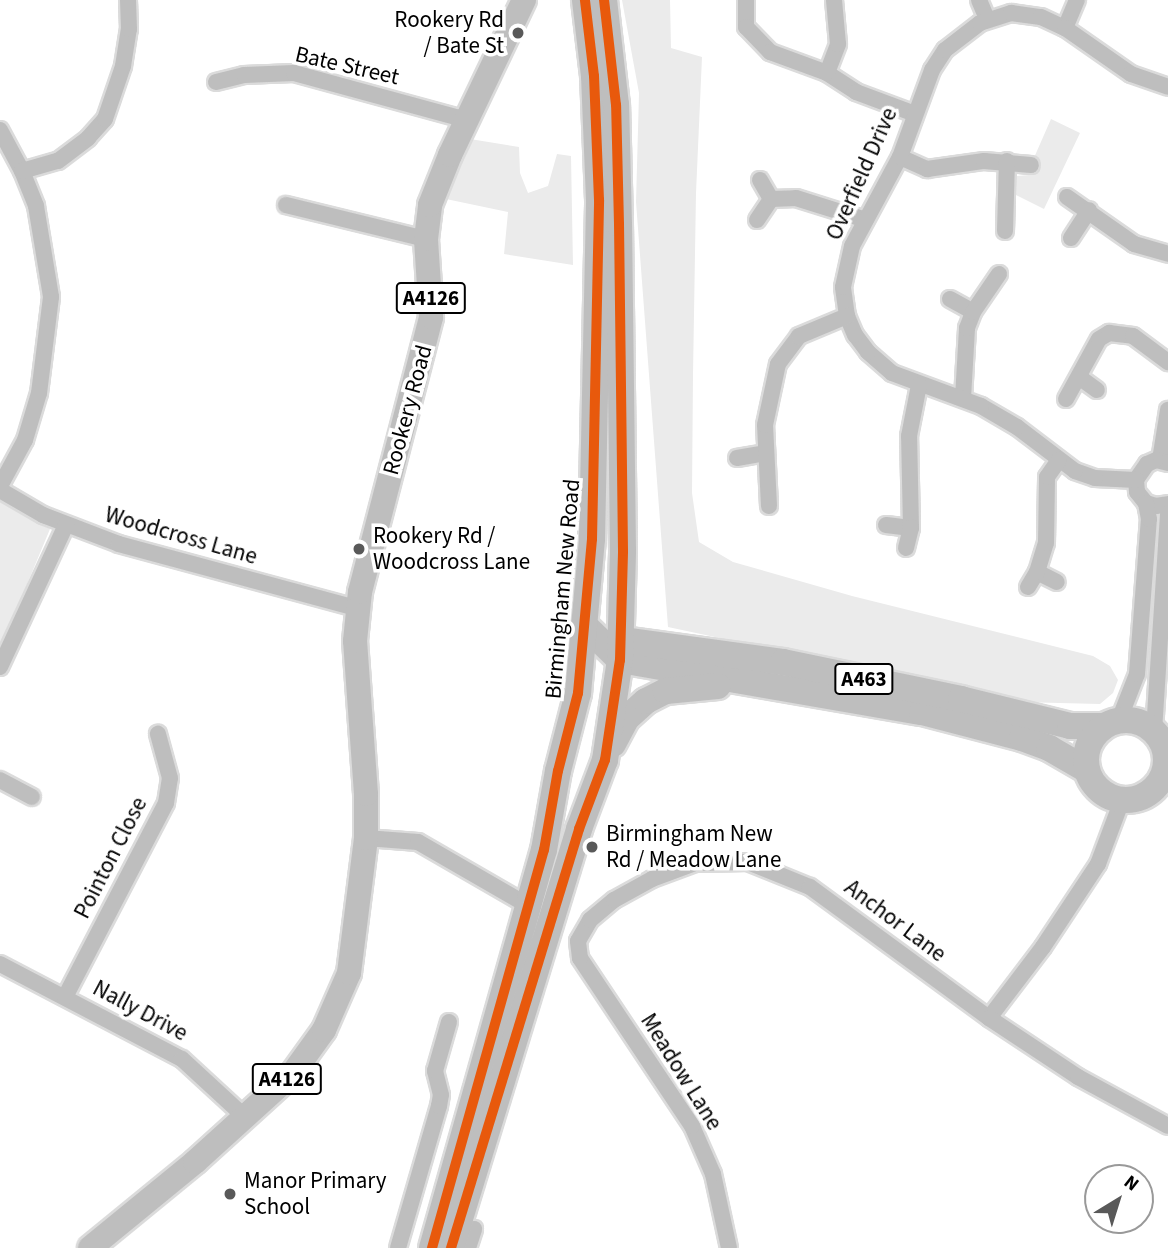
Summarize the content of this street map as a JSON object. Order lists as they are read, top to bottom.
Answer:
{
  "streets": {
    "highway": ["Birmingham New Road", "A463"],
    "main road": ["A4126", "Rookery Road"],
    "street": [
      "Bate Street",
      "Overfield Drive",
      "Woodcross Lane",
      "Pointon Close",
      "Anchor Lane",
      "Nally Drive",
      "Meadow Lane"
    ]
  },
  "crossings": [
    ["Bate Street", "Rookery Road"],
    ["A4126", "Rookery Road"],
    ["A4126", "Nally Drive"],
    ["Rookery Road", "Woodcross Lane"],
    ["Pointon Close", "Nally Drive"],
    ["Anchor Lane", "Meadow Lane"]
  ],
  "places": [
    "Rookery Rd / Bate St",
    "Rookery Rd / Woodcross Lane",
    "Birmingham New Rd / Meadow Lane",
    "Manor Primary School"
  ],
  "north": "top right"
}
